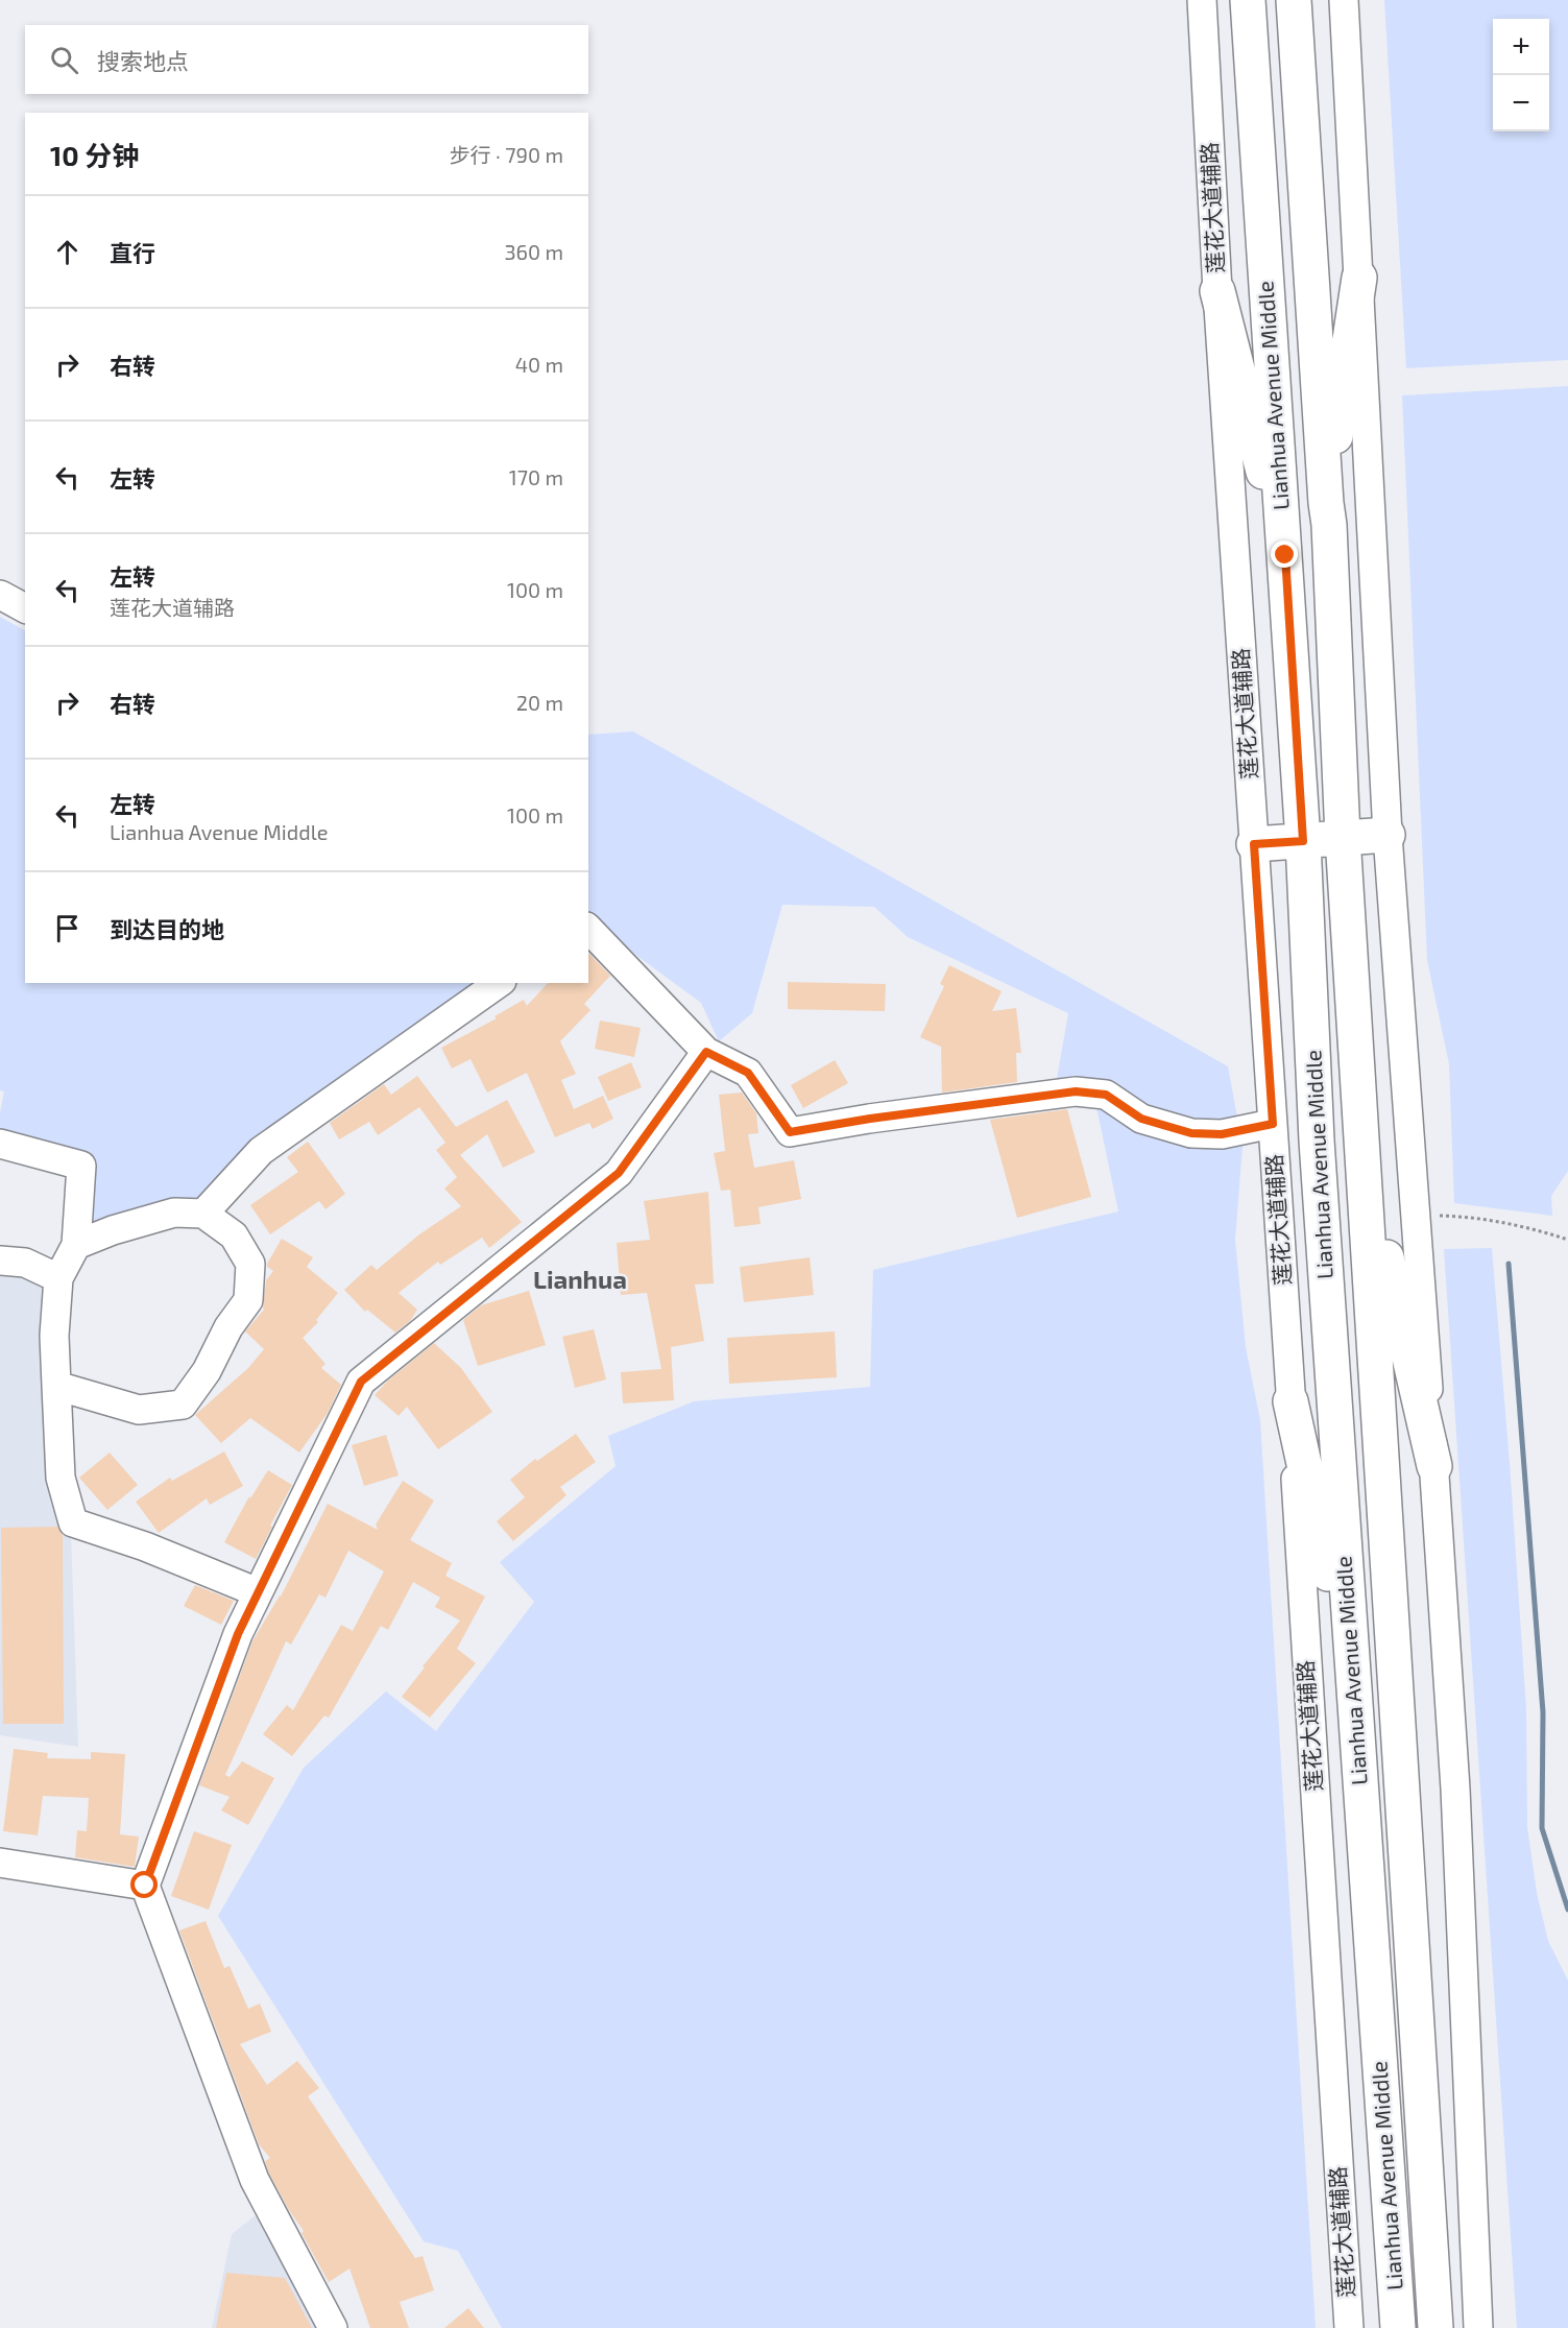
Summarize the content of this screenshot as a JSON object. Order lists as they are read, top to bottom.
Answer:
{
  "streets": {
    "main road": ["Lianhua Avenue Middle"],
    "street": ["莲花大道辅路"]
  },
  "districts": ["Lianhua"],
  "page": {
    "map_buttons": ["+", "−"],
    "search": "搜索地点",
    "heading": ["10 分钟", "步行 · 790 m"],
    "list": [
      ["直行", "360 m"],
      ["右转", "40 m"],
      ["左转", "170 m"],
      ["左转", "莲花大道辅路", "100 m"],
      ["右转", "20 m"],
      ["左转", "Lianhua Avenue Middle", "100 m"],
      "到达目的地"
    ]
  }
}
